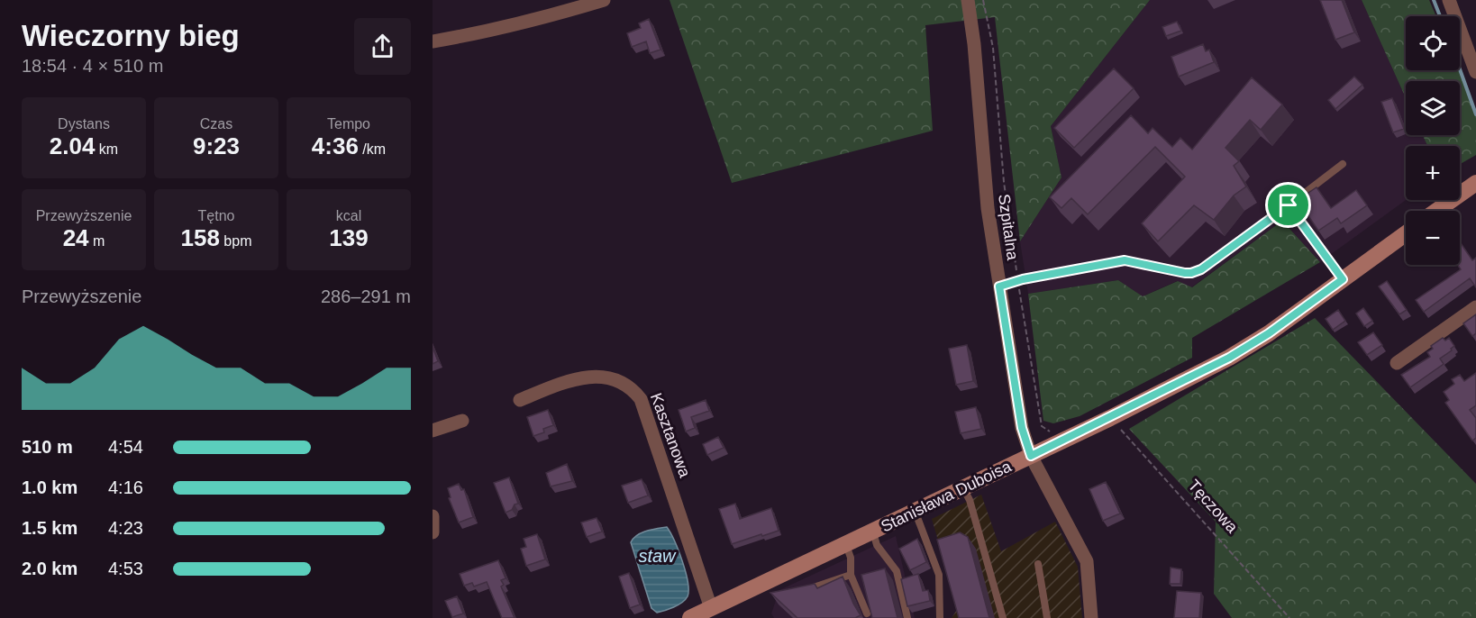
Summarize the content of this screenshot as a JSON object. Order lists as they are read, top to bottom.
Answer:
{
  "streets": {
    "street": ["Szpitalna", "Kasztanowa", "Stanisława Duboisa"],
    "path": ["Tęczowa"]
  },
  "crossings": [
    ["Szpitalna", "Stanisława Duboisa"],
    ["Kasztanowa", "Stanisława Duboisa"],
    ["Stanisława Duboisa", "Tęczowa"]
  ],
  "water": ["staw"],
  "page": {
    "heading": ["Wieczorny bieg", "18:54 · 4 × 510 m"],
    "map_buttons": ["+", "−"],
    "stats": [
      ["Dystans", "2.04 km"],
      ["Czas", "9:23"],
      ["Tempo", "4:36 /km"],
      ["Przewyższenie", "24 m"],
      ["Tętno", "158 bpm"],
      ["kcal", "139"]
    ],
    "chart": ["Przewyższenie", "286–291 m"],
    "list": [
      {
        "name": "510 m",
        "note": "4:54"
      },
      {
        "name": "1.0 km",
        "note": "4:16"
      },
      {
        "name": "1.5 km",
        "note": "4:23"
      },
      {
        "name": "2.0 km",
        "note": "4:53"
      }
    ]
  }
}
